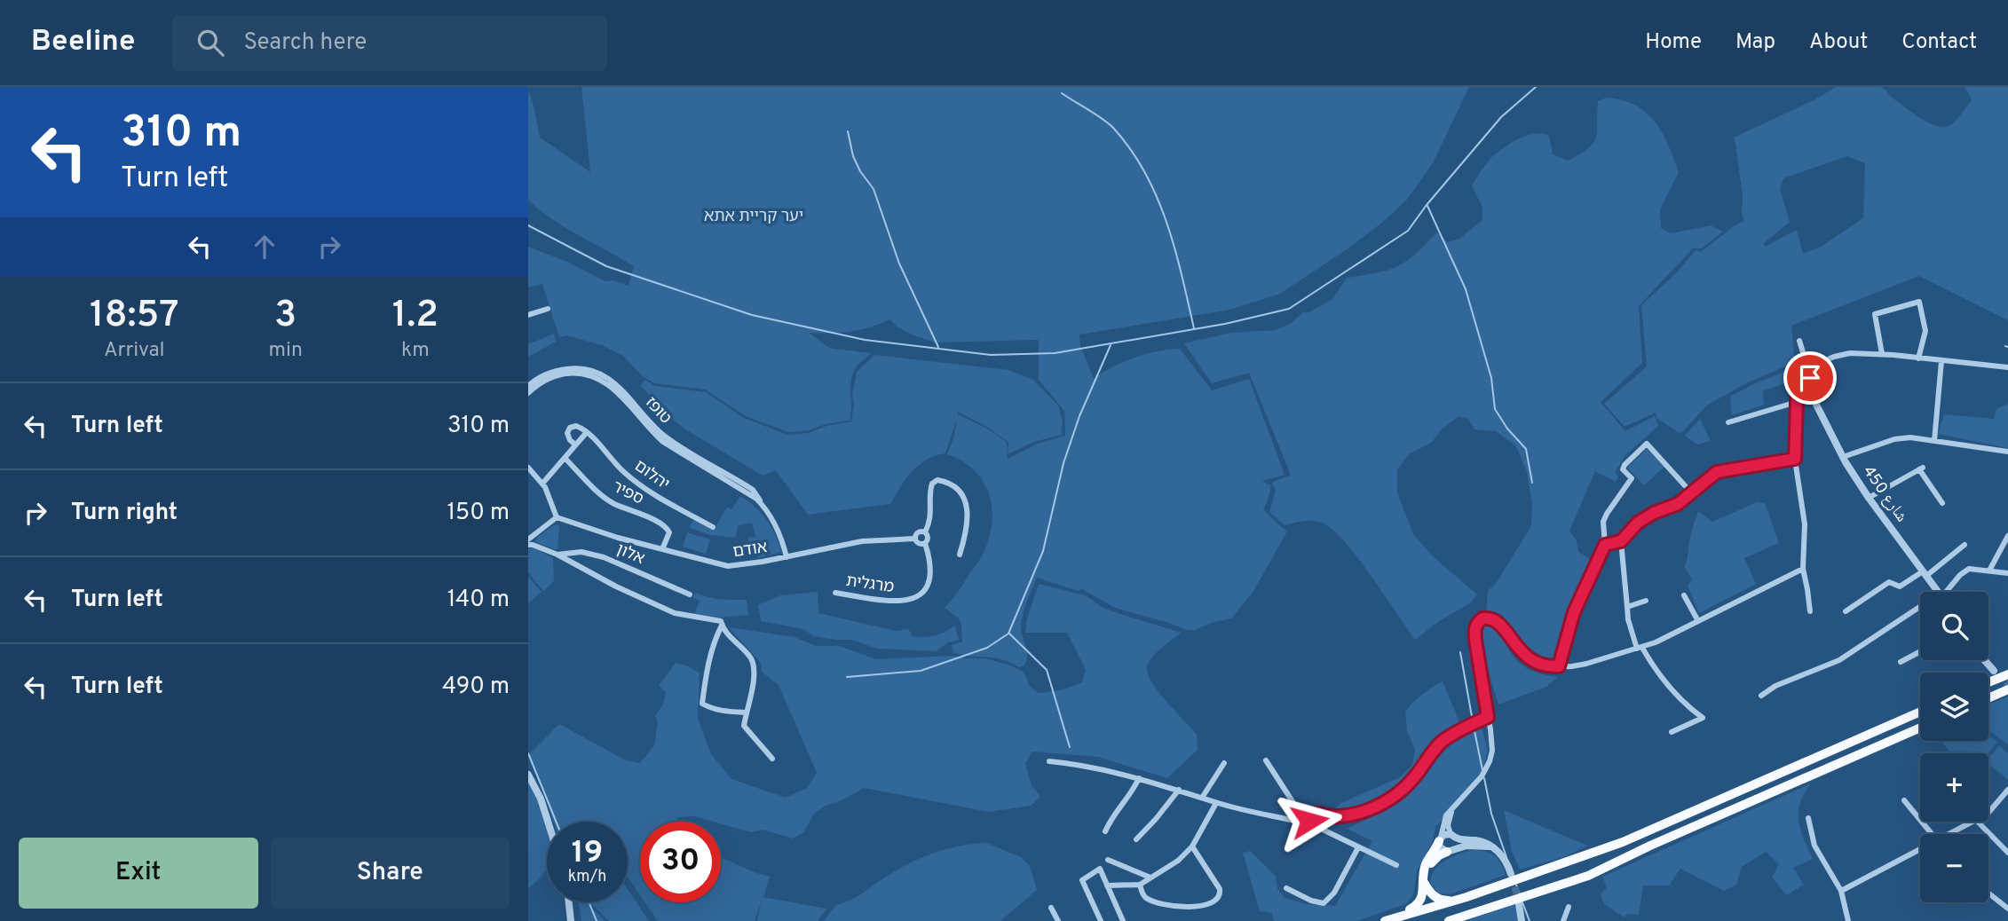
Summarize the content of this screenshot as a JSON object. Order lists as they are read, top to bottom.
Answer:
{
  "streets": {
    "street": [
      "טופז",
      "יהלום",
      "ספיר",
      "شارع 450",
      "אודם",
      "אלון",
      "מרגלית"
    ]
  },
  "crossings": [
    ["טופז", "אודם"],
    ["ספיר", "אודם"],
    ["אודם", "מרגלית"]
  ],
  "parks": ["יער קריית אתא"],
  "page": {
    "header": "Beeline",
    "search": "Search here",
    "nav": [
      "Home",
      "Map",
      "About",
      "Contact"
    ],
    "turn": ["310 m", "Turn left"],
    "eta": [
      "18:57",
      "Arrival",
      "3",
      "min",
      "1.2",
      "km"
    ],
    "list": [
      {
        "name": "Turn left",
        "value": "310 m"
      },
      {
        "name": "Turn right",
        "value": "150 m"
      },
      {
        "name": "Turn left",
        "value": "140 m"
      },
      {
        "name": "Turn left",
        "value": "490 m"
      }
    ],
    "map_buttons": ["+", "−"],
    "speed": "19 km/h",
    "limit": "30",
    "buttons": ["Exit", "Share"]
  }
}
